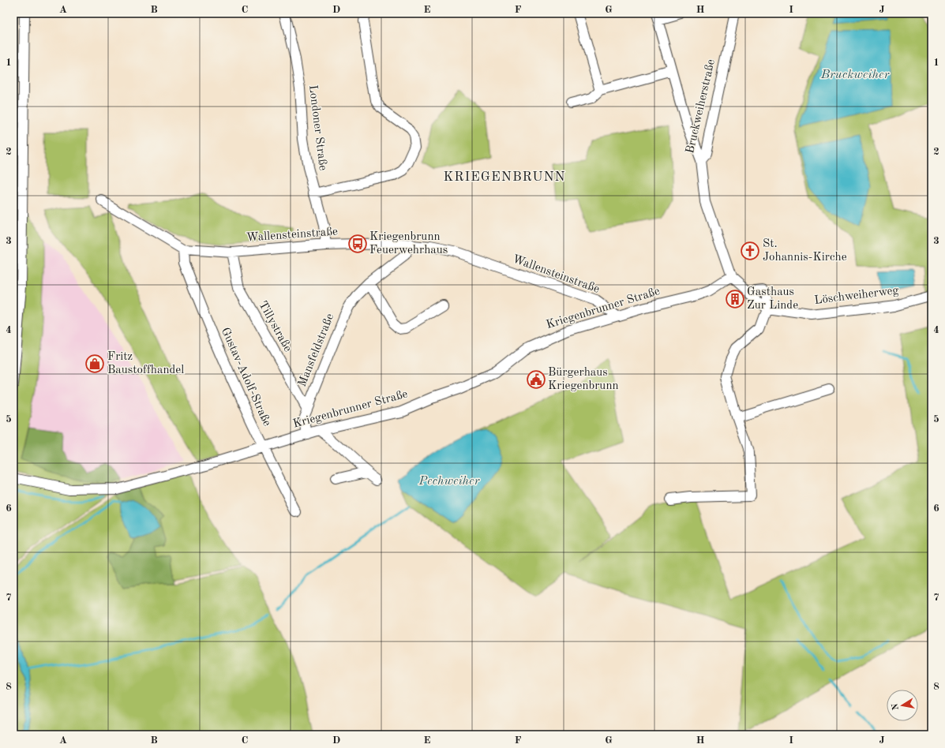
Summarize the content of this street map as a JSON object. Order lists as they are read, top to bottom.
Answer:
{
  "streets": {
    "street": [
      "Bruckweiherstraße",
      "Londoner Straße",
      "Wallensteinstraße",
      "Löschweiherweg",
      "Kriegenbrunner Straße",
      "Tillystraße",
      "Mansfeldstraße",
      "Gustav-Adolf-Straße"
    ]
  },
  "crossings": [
    ["Bruckweiherstraße", "Kriegenbrunner Straße"],
    ["Londoner Straße", "Wallensteinstraße"],
    ["Wallensteinstraße", "Kriegenbrunner Straße"],
    ["Wallensteinstraße", "Tillystraße"],
    ["Wallensteinstraße", "Mansfeldstraße"],
    ["Wallensteinstraße", "Gustav-Adolf-Straße"],
    ["Kriegenbrunner Straße", "Mansfeldstraße"],
    ["Kriegenbrunner Straße", "Gustav-Adolf-Straße"],
    ["Tillystraße", "Mansfeldstraße"]
  ],
  "districts": ["KRIEGENBRUNN"],
  "water": ["Bruckweiher", "Pechweiher"],
  "places": {
    "bus stop": ["Kriegenbrunn Feuerwehrhaus"],
    "church": ["St. Johannis-Kirche"],
    "building": ["Gasthaus Zur Linde"],
    "shop": ["Fritz Baustoffhandel"],
    "public building": ["Bürgerhaus Kriegenbrunn"]
  },
  "north": "left",
  "grid": {
    "columns": [
      "A",
      "B",
      "C",
      "D",
      "E",
      "F",
      "G",
      "H",
      "I",
      "J"
    ],
    "rows": [
      "1",
      "2",
      "3",
      "4",
      "5",
      "6",
      "7",
      "8"
    ]
  }
}
